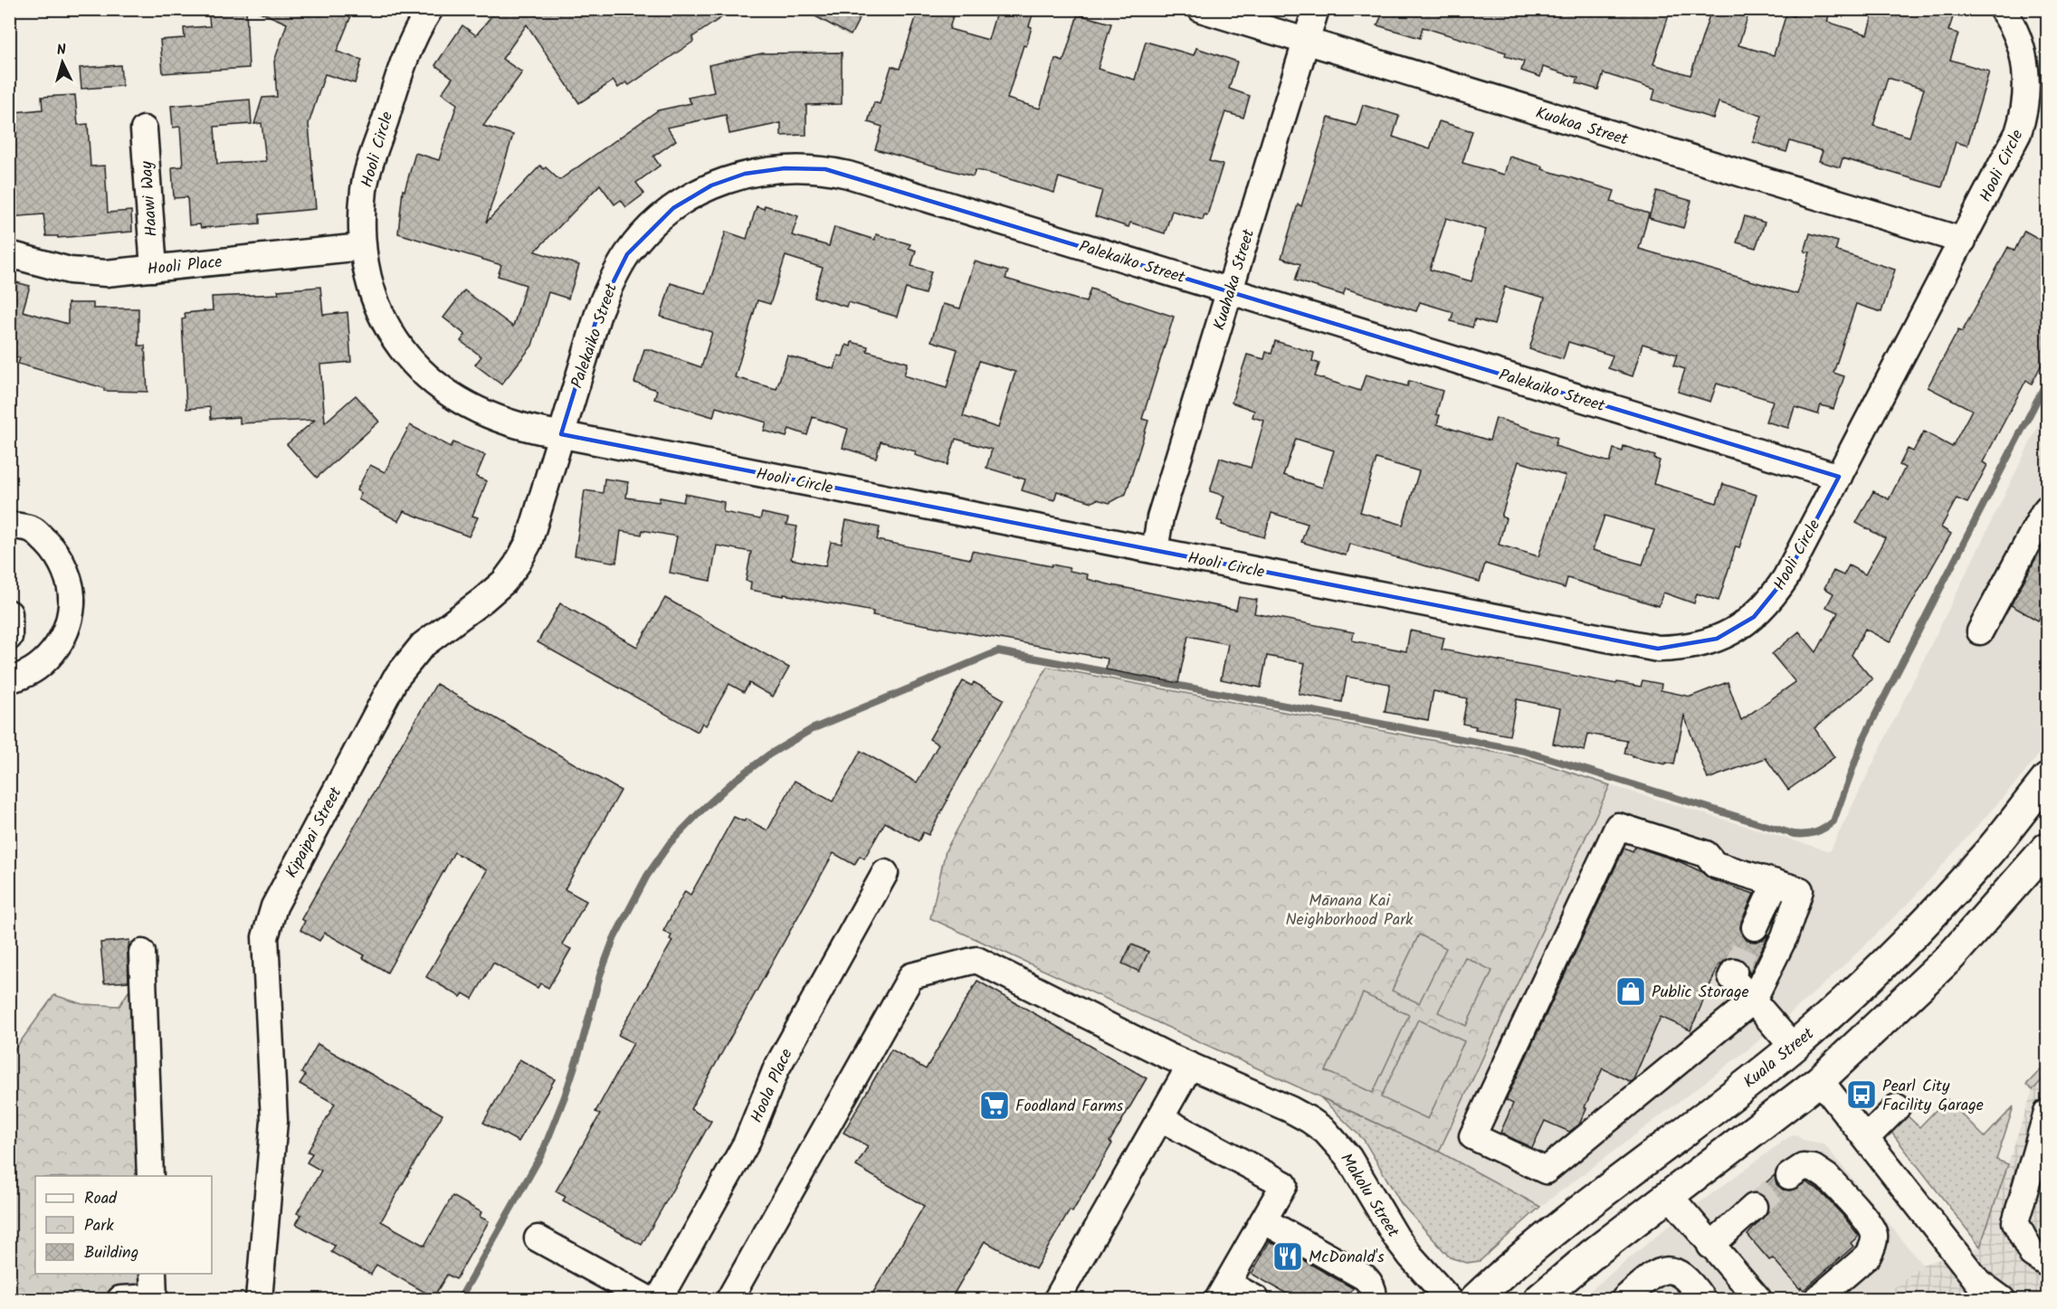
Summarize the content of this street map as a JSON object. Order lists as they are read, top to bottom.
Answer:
{
  "streets": {
    "main road": ["Kuala Street"],
    "street": [
      "Kuokoa Street",
      "Hooli Circle",
      "Haawi Way",
      "Palekaiko Street",
      "Hooli Place",
      "Kuahaka Street",
      "Kipaipai Street",
      "Hoola Place",
      "Makolu Street"
    ]
  },
  "crossings": [
    ["Kuokoa Street", "Hooli Circle"],
    ["Kuokoa Street", "Kuahaka Street"],
    ["Hooli Circle", "Palekaiko Street"],
    ["Hooli Circle", "Hooli Place"],
    ["Hooli Circle", "Kuahaka Street"],
    ["Hooli Circle", "Kipaipai Street"],
    ["Haawi Way", "Hooli Place"],
    ["Palekaiko Street", "Kuahaka Street"],
    ["Palekaiko Street", "Kipaipai Street"]
  ],
  "parks": ["Mānana Kai Neighborhood Park"],
  "places": {
    "shop": ["Public Storage"],
    "bus stop": ["Pearl City Facility Garage"],
    "supermarket": ["Foodland Farms"],
    "restaurant": ["McDonald's"]
  },
  "legend": ["Road", "Park", "Building"],
  "north": "top"
}
